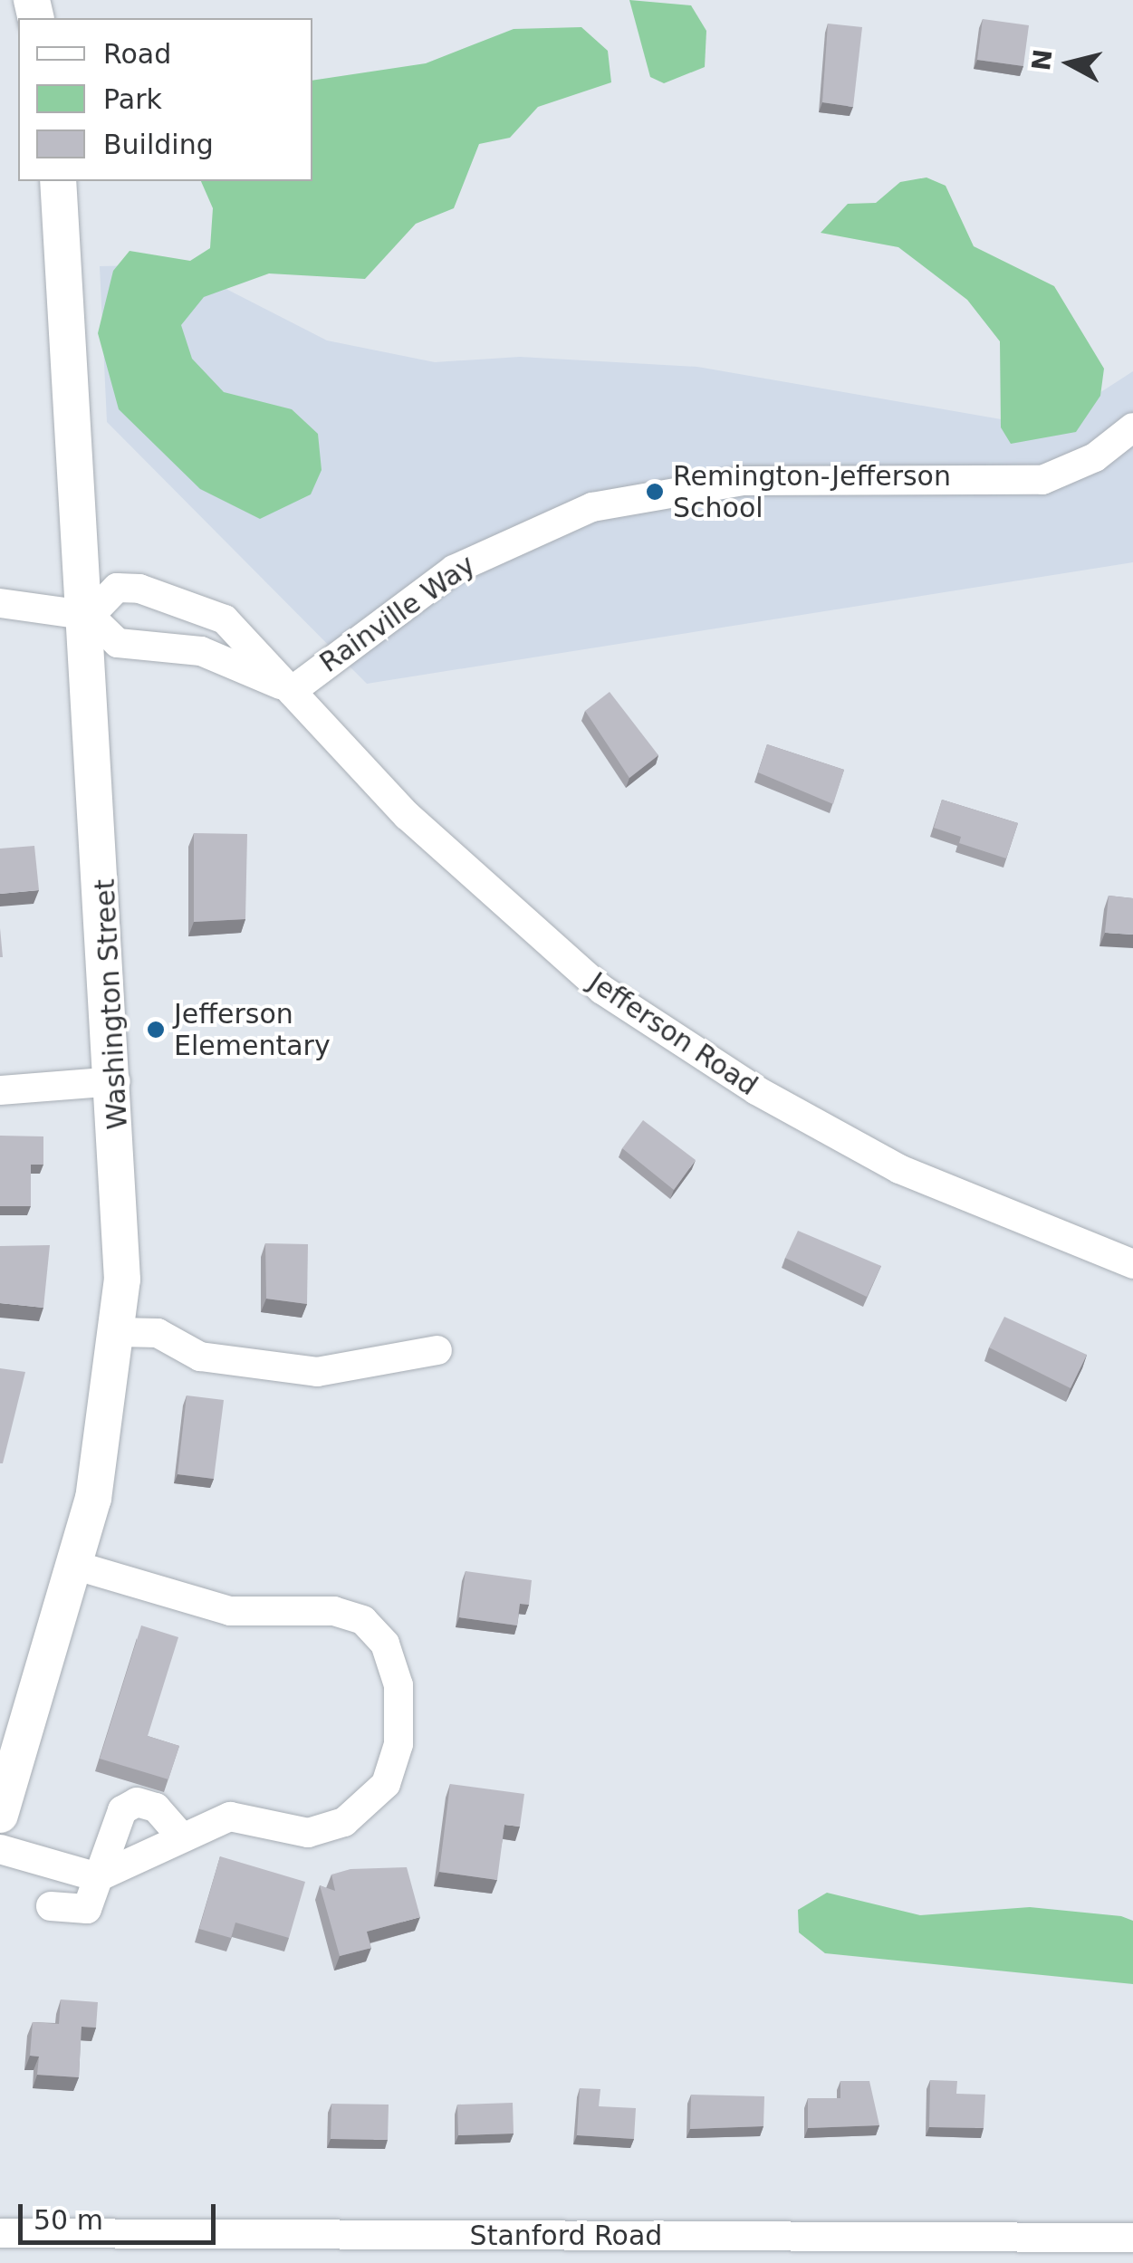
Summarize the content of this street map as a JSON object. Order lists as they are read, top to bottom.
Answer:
{
  "streets": {
    "main road": ["Washington Street"],
    "street": ["Rainville Way", "Jefferson Road", "Stanford Road"]
  },
  "crossings": [
    ["Rainville Way", "Jefferson Road"],
    ["Washington Street", "Jefferson Road"]
  ],
  "places": ["Remington-Jefferson School", "Jefferson Elementary"],
  "legend": ["Road", "Park", "Building"],
  "scale_bar": "50 m",
  "north": "left"
}
